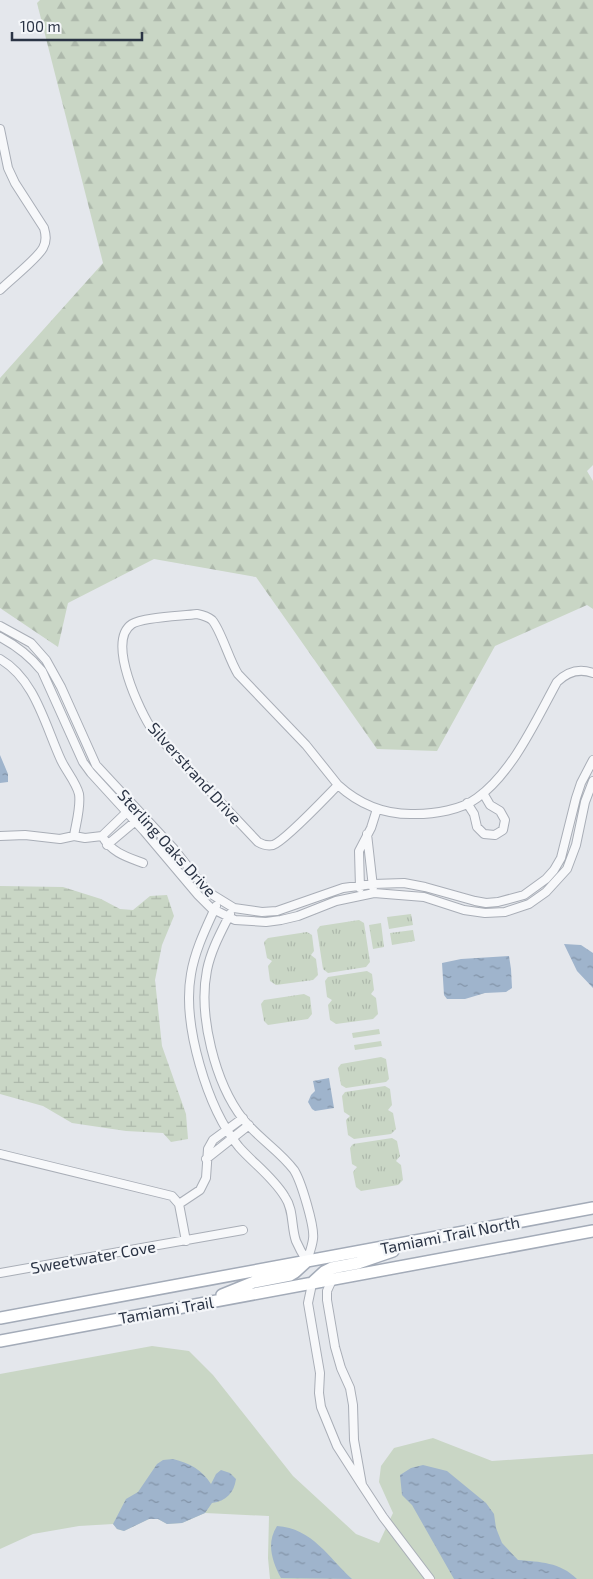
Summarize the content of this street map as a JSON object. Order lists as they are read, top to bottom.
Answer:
{
  "streets": {
    "main road": ["Tamiami Trail North", "Tamiami Trail"],
    "street": ["Silverstrand Drive", "Sterling Oaks Drive", "Sweetwater Cove"]
  },
  "crossings": [
    ["Tamiami Trail North", "Tamiami Trail"]
  ],
  "scale_bar": "100 m"
}
